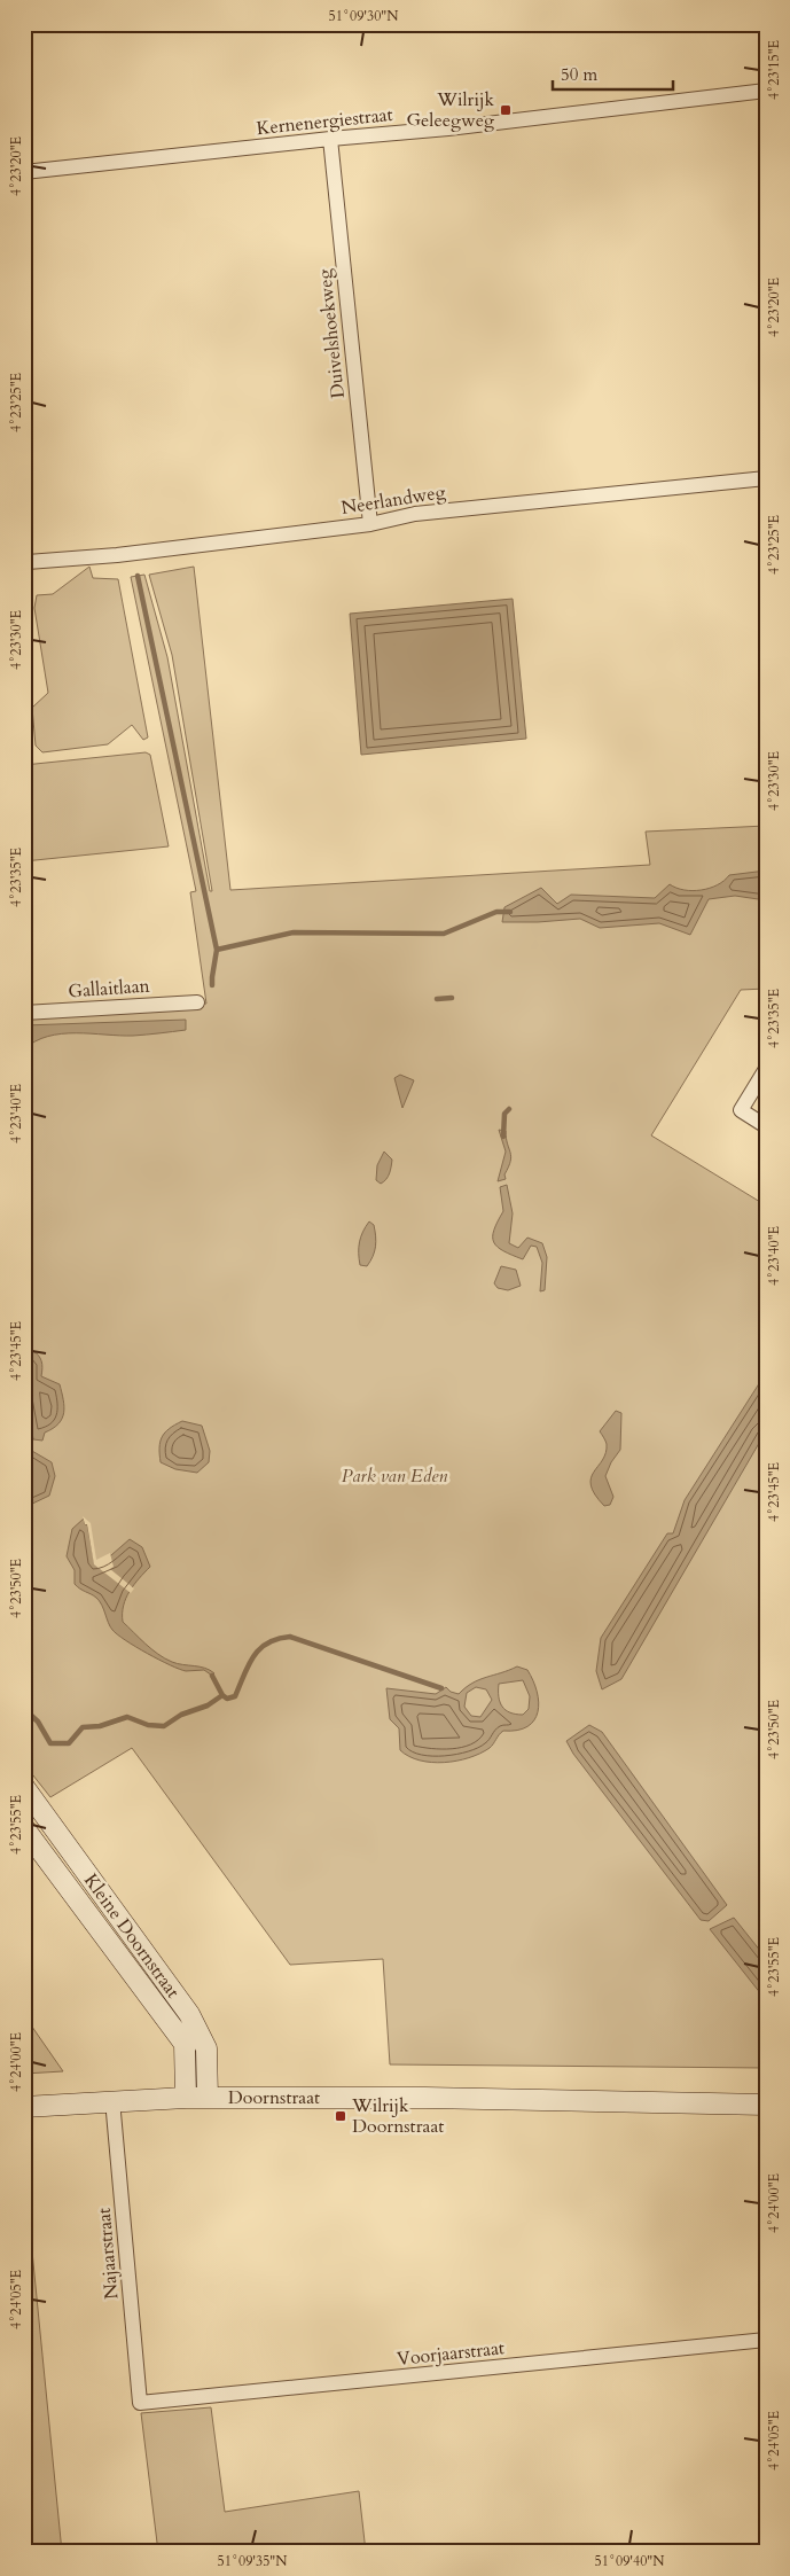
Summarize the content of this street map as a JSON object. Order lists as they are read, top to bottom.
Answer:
{
  "streets": {
    "street": [
      "Kernenergiestraat",
      "Duivelshoekweg",
      "Neerlandweg",
      "Gallaitlaan",
      "Kleine Doornstraat",
      "Doornstraat",
      "Najaarstraat",
      "Voorjaarstraat"
    ]
  },
  "crossings": [
    ["Kernenergiestraat", "Duivelshoekweg"],
    ["Duivelshoekweg", "Neerlandweg"],
    ["Kleine Doornstraat", "Doornstraat"],
    ["Doornstraat", "Najaarstraat"],
    ["Najaarstraat", "Voorjaarstraat"]
  ],
  "parks": ["Park van Eden"],
  "places": {
    "transit": ["Wilrijk Geleegweg", "Wilrijk Doornstraat"]
  },
  "scale_bar": "50 m",
  "coordinates": [
    "51°09'30\"N",
    "4°23'15\"E",
    "4°23'20\"E",
    "4°23'25\"E",
    "4°23'30\"E",
    "4°23'35\"E",
    "4°23'40\"E",
    "4°23'45\"E",
    "4°23'50\"E",
    "4°23'55\"E",
    "4°24'00\"E",
    "4°24'05\"E",
    "51°09'35\"N",
    "51°09'40\"N"
  ]
}
